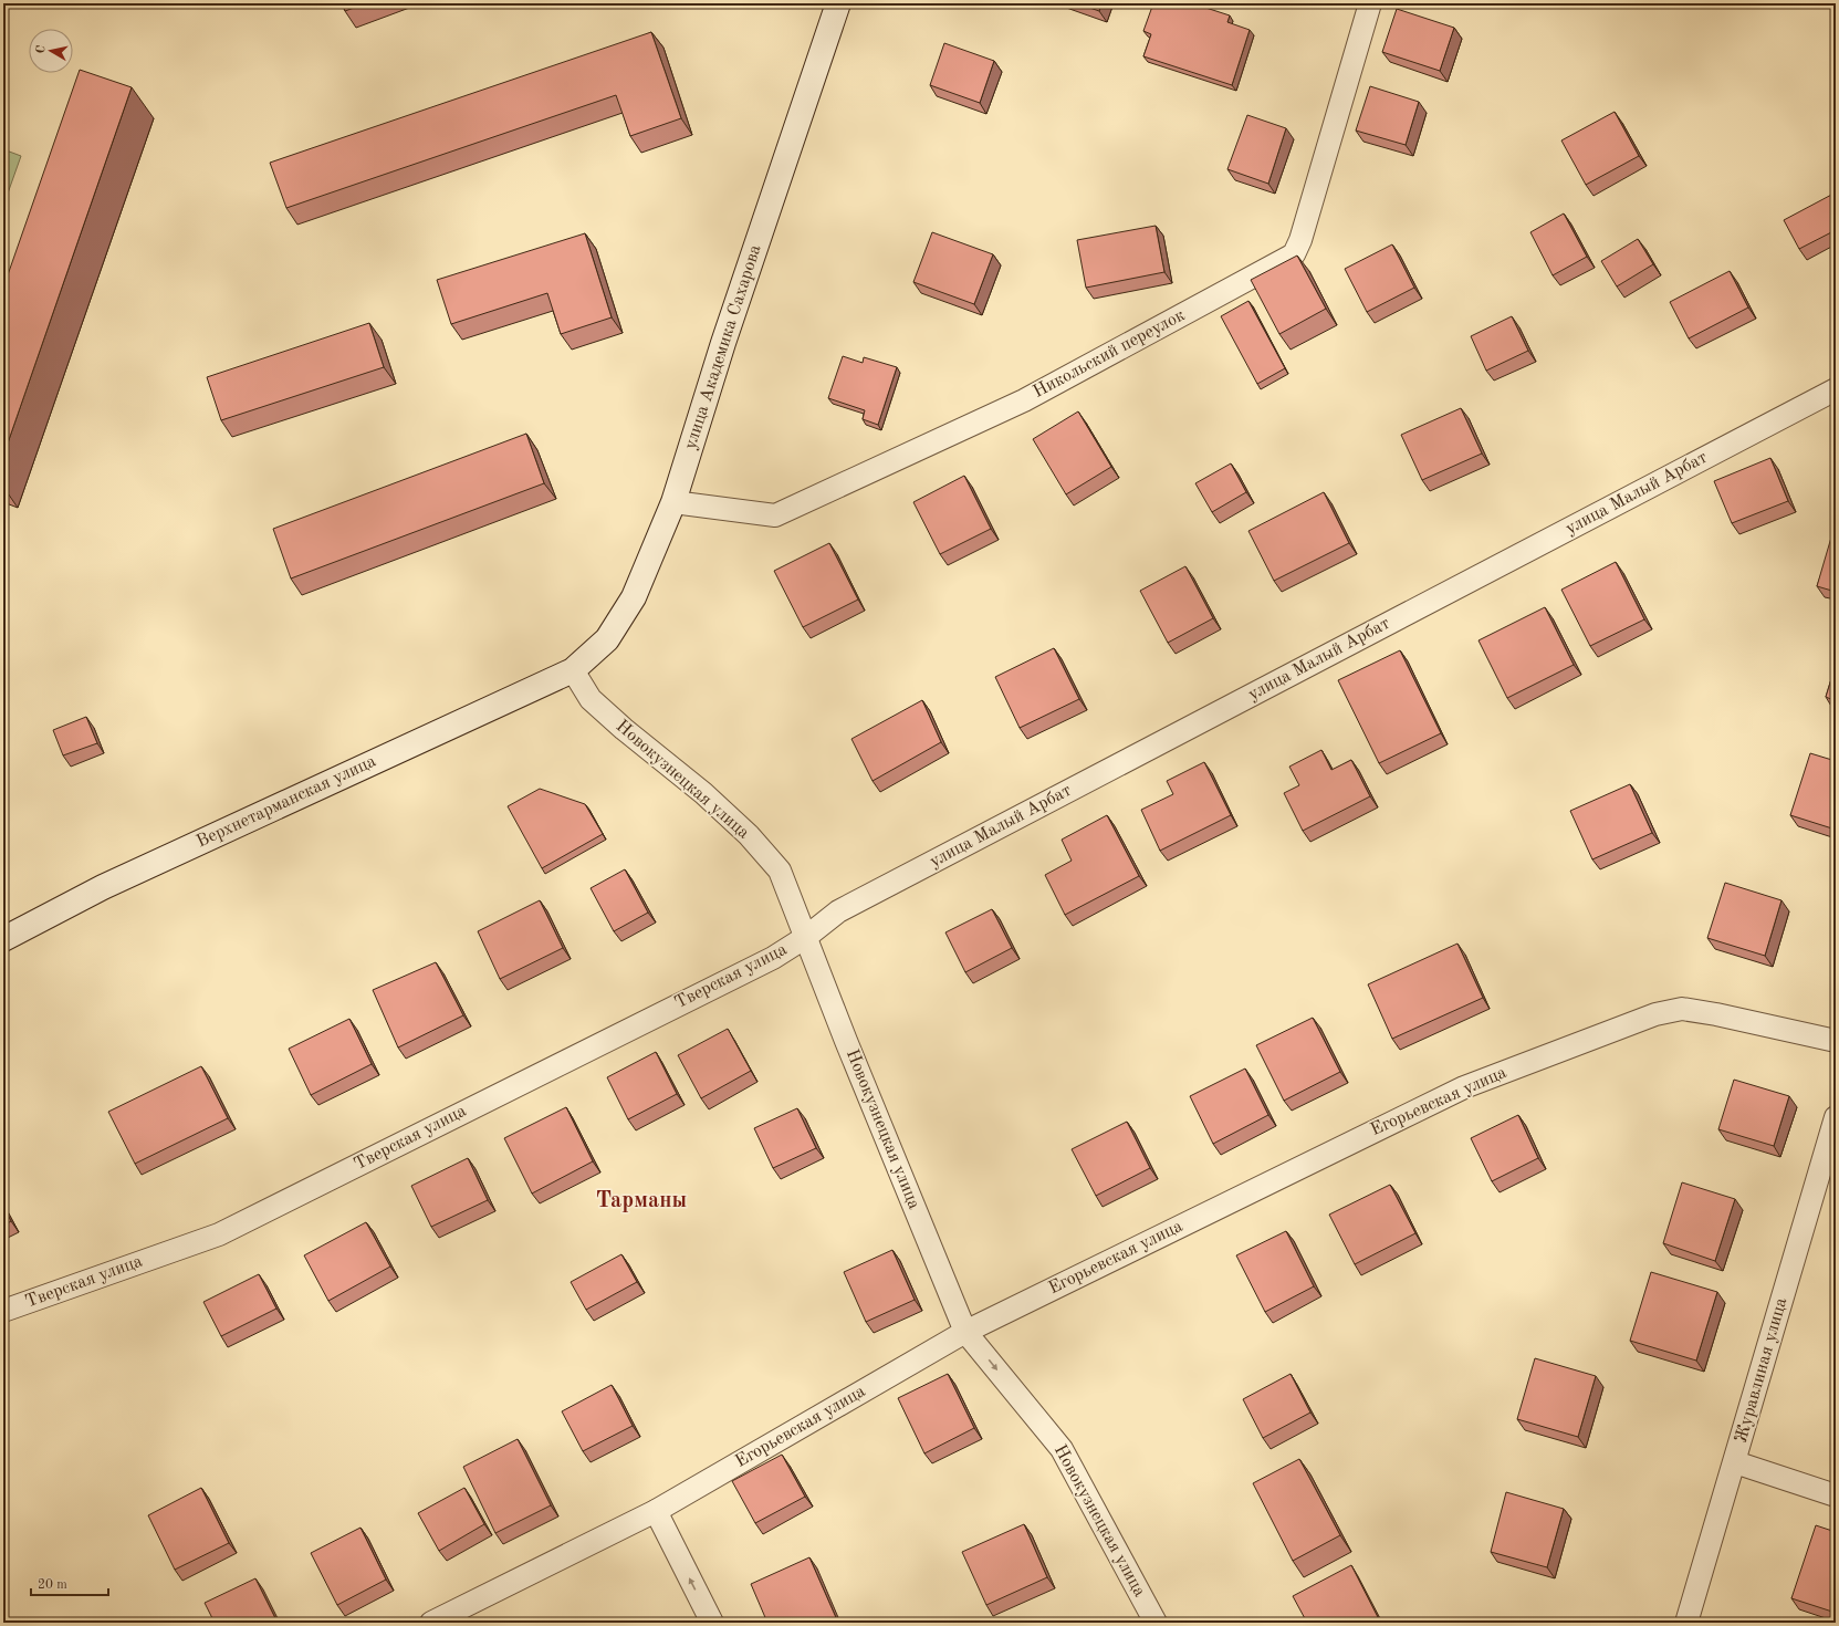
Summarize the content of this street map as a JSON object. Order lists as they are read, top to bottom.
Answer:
{
  "streets": {
    "street": [
      "улица Академика Сахарова",
      "Никольский переулок",
      "улица Малый Арбат",
      "Новокузнецкая улица",
      "Верхнетарманская улица",
      "Тверская улица",
      "Егорьевская улица",
      "Журавлиная улица"
    ]
  },
  "crossings": [
    ["улица Академика Сахарова", "Никольский переулок"],
    ["улица Академика Сахарова", "Новокузнецкая улица"],
    ["улица Академика Сахарова", "Верхнетарманская улица"],
    ["улица Малый Арбат", "Новокузнецкая улица"],
    ["улица Малый Арбат", "Тверская улица"],
    ["Новокузнецкая улица", "Верхнетарманская улица"],
    ["Новокузнецкая улица", "Тверская улица"],
    ["Новокузнецкая улица", "Егорьевская улица"]
  ],
  "districts": ["Тарманы"],
  "scale_bar": "20 m",
  "north": "left"
}
